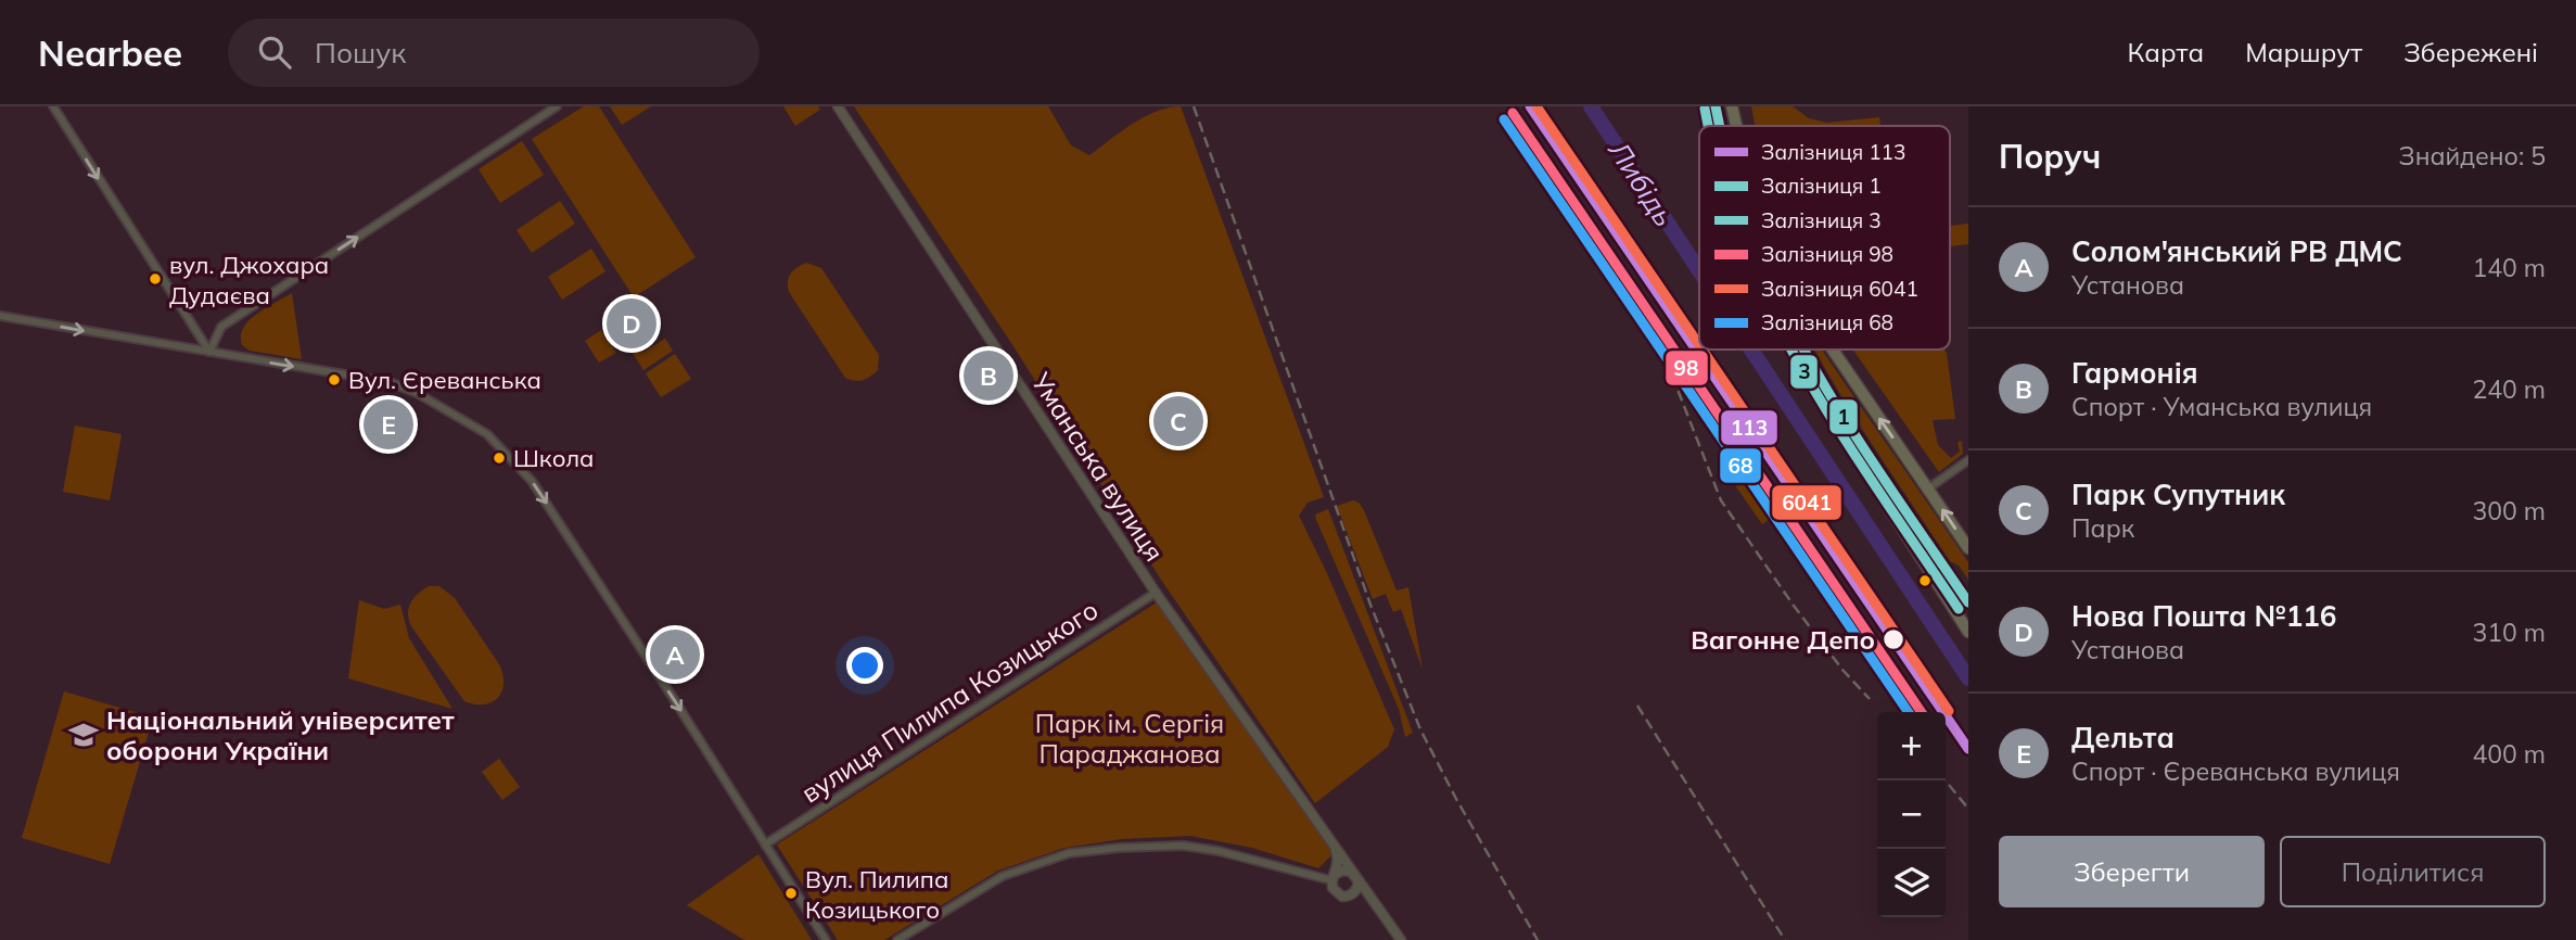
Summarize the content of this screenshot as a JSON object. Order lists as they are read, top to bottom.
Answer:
{
  "streets": {
    "street": ["Уманська вулиця", "вулиця Пилипа Козицького"]
  },
  "crossings": [
    ["Уманська вулиця", "вулиця Пилипа Козицького"]
  ],
  "water": ["Либідь"],
  "parks": ["Парк ім. Сергія Параджанова"],
  "places": {
    "other": [
      "вул. Джохара Дудаєва",
      "Вул. Єреванська",
      "Школа",
      "Вагонне Депо",
      "Вул. Пилипа Козицького"
    ],
    "school or university": ["Національний університет оборони України"]
  },
  "lines": [
    "rail line 113",
    "rail line 1",
    "rail line 6041",
    "rail line 3",
    "rail line 98",
    "rail line 68"
  ],
  "legend": [
    "Залізниця 113",
    "Залізниця 1",
    "Залізниця 3",
    "Залізниця 98",
    "Залізниця 6041",
    "Залізниця 68"
  ],
  "page": {
    "header": "Nearbee",
    "search": "Пошук",
    "nav": ["Карта", "Маршрут", "Збережені"],
    "heading": ["Поруч", "Знайдено: 5"],
    "list": [
      {
        "mark": "A",
        "name": "Солом'янський РВ ДМС",
        "note": "Установа",
        "value": "140 m"
      },
      {
        "mark": "B",
        "name": "Гармонія",
        "note": "Спорт · Уманська вулиця",
        "value": "240 m"
      },
      {
        "mark": "C",
        "name": "Парк Супутник",
        "note": "Парк",
        "value": "300 m"
      },
      {
        "mark": "D",
        "name": "Нова Пошта №116",
        "note": "Установа",
        "value": "310 m"
      },
      {
        "mark": "E",
        "name": "Дельта",
        "note": "Спорт · Єреванська вулиця",
        "value": "400 m"
      }
    ],
    "pins": [
      "D",
      "B",
      "C",
      "E",
      "A"
    ],
    "map_buttons": ["+", "−"],
    "buttons": ["Зберегти", "Поділитися"]
  }
}
